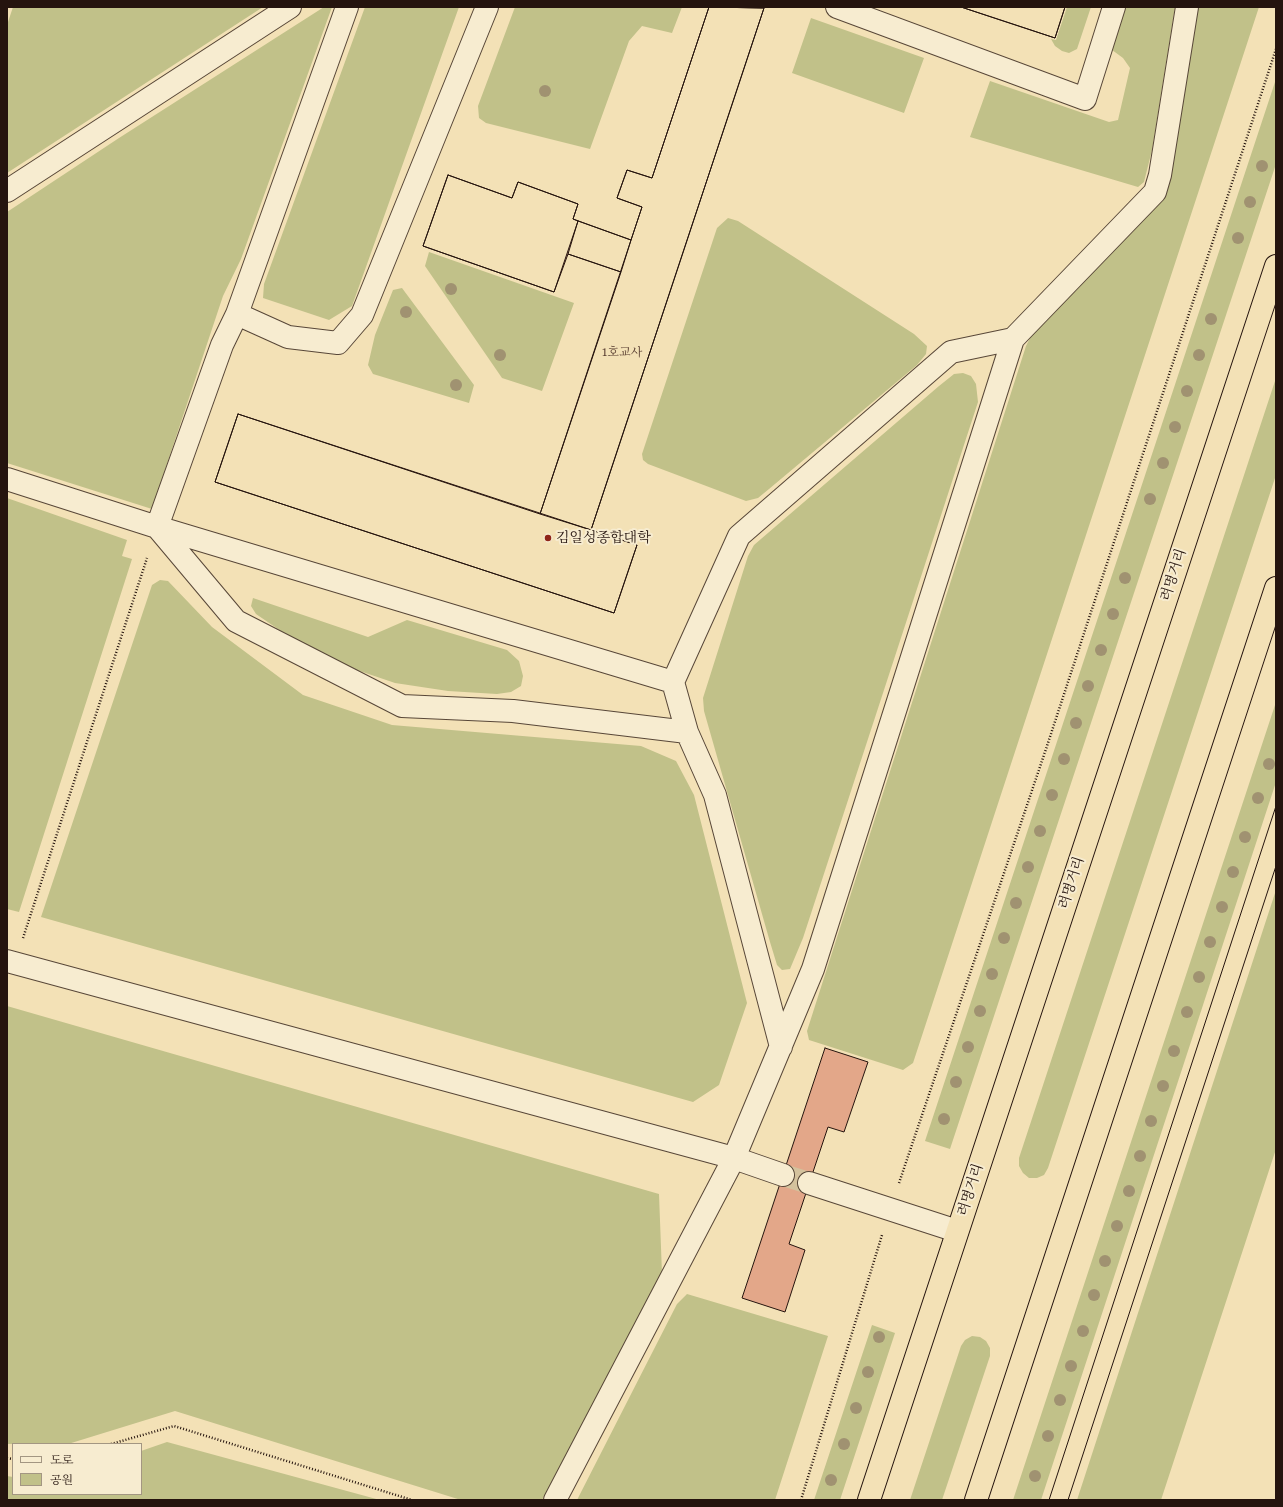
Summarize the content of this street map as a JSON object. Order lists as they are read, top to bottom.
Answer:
{
  "streets": {
    "highway": ["려명거리"]
  },
  "places": ["김일성종합대학"],
  "house_numbers": ["1호교사"],
  "legend": ["도로", "공원"]
}
